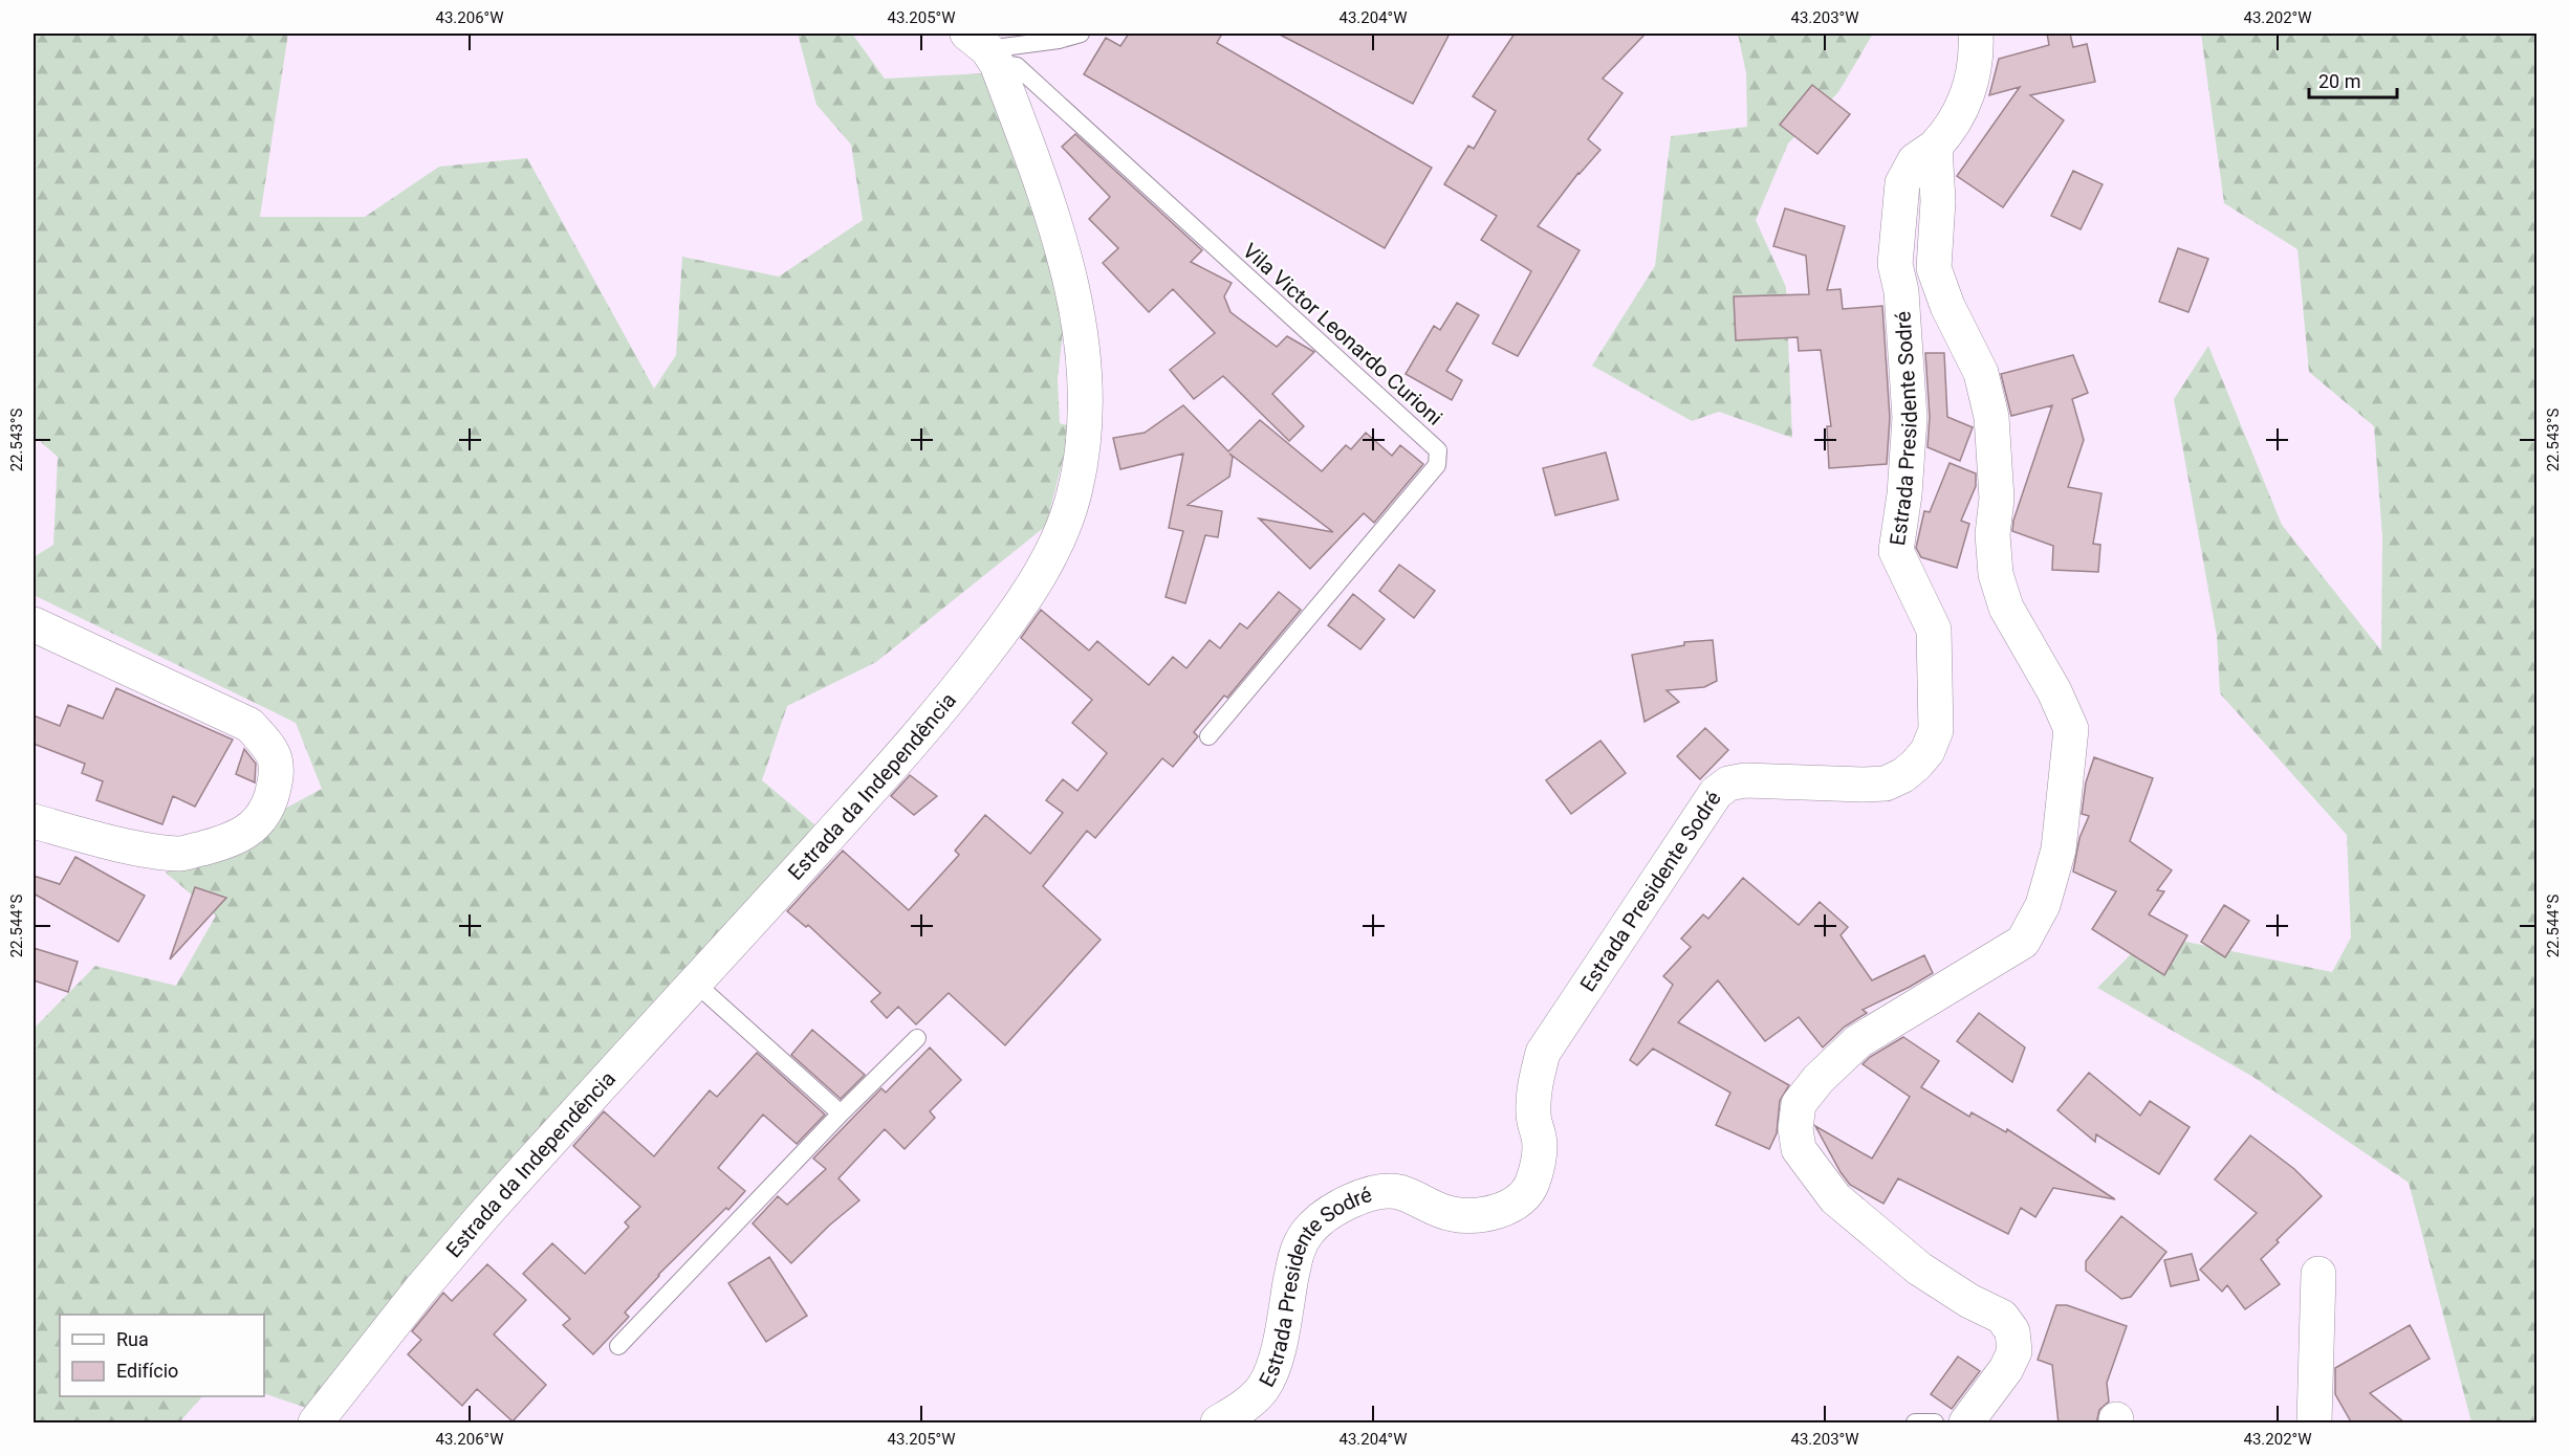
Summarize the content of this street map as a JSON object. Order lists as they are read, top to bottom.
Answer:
{
  "streets": {
    "street": ["Estrada Presidente Sodré", "Estrada da Independência"],
    "lane": ["Vila Victor Leonardo Curioni"]
  },
  "crossings": [
    ["Vila Victor Leonardo Curioni", "Estrada da Independência"]
  ],
  "legend": ["Rua", "Edifício"],
  "scale_bar": "20 m",
  "coordinates": [
    "43.206°W",
    "43.205°W",
    "43.204°W",
    "43.203°W",
    "43.202°W",
    "22.543°S",
    "22.544°S"
  ]
}
